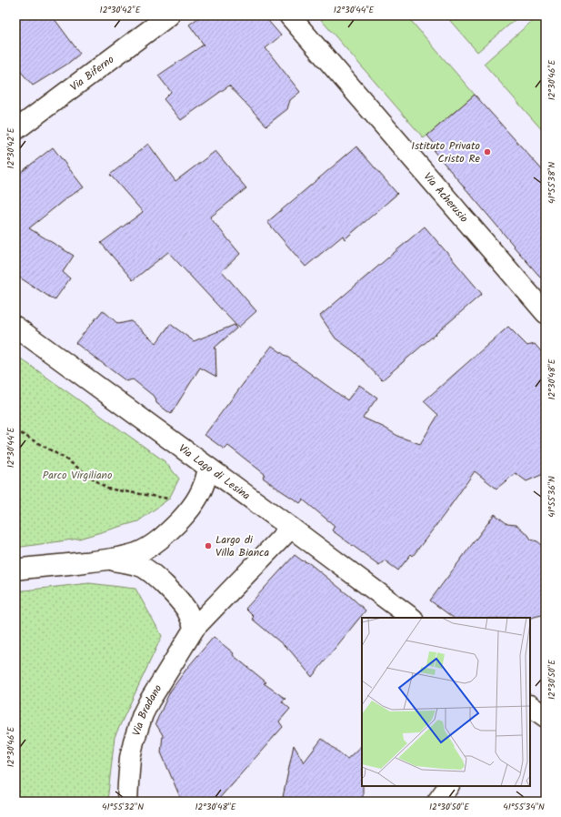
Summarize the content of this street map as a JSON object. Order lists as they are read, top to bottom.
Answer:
{
  "streets": {
    "street": [
      "Via Biferno",
      "Via Acherusio",
      "Via Lago di Lesina",
      "Via Bradano"
    ]
  },
  "parks": ["Parco Virgiliano"],
  "places": ["Istituto Privato Cristo Re", "Largo di Villa Bianca"],
  "coordinates": [
    "12°30'42\"E",
    "12°30'44\"E",
    "12°30'46\"E",
    "41°55'38\"N",
    "12°30'48\"E",
    "41°55'36\"N",
    "12°30'50\"E",
    "41°55'32\"N",
    "41°55'34\"N"
  ]
}
